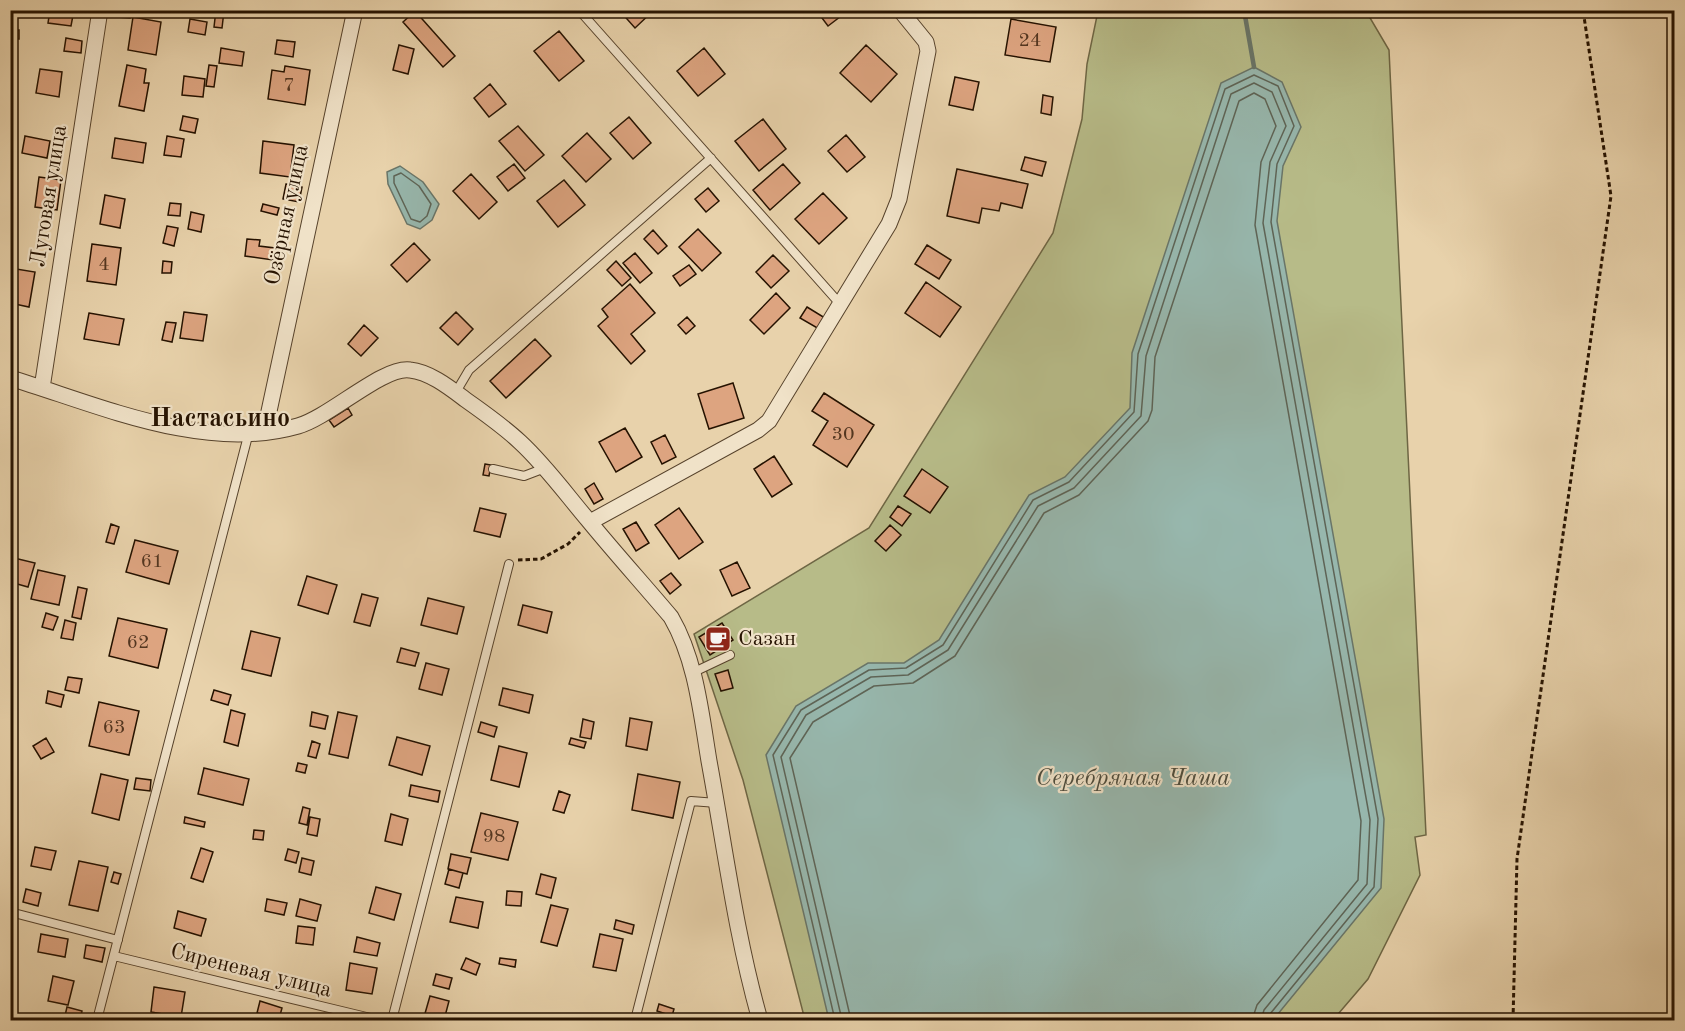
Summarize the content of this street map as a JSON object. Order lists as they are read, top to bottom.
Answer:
{
  "streets": {
    "street": ["Луговая улица", "Озёрная улица"],
    "lane": ["Сиреневая улица"]
  },
  "districts": ["Настасьино"],
  "water": ["Серебряная Чаша"],
  "places": {
    "cafe": ["Сазан"]
  },
  "house_numbers": [
    "24",
    "7",
    "4",
    "30",
    "61",
    "62",
    "63",
    "98"
  ]
}
